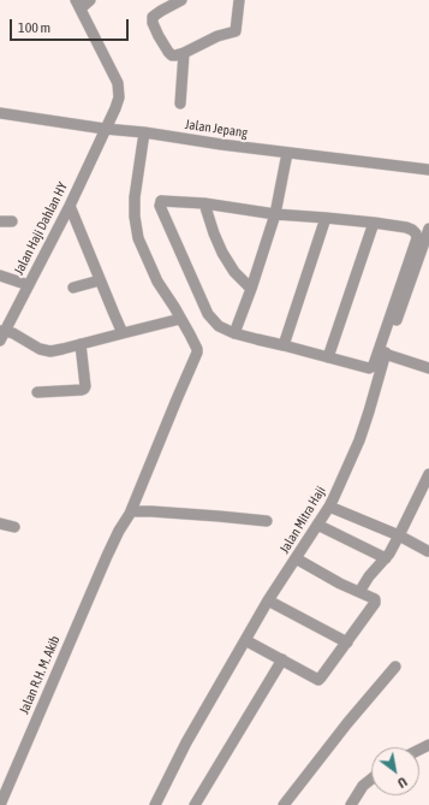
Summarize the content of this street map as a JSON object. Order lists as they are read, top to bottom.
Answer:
{
  "streets": {
    "street": [
      "Jalan Jepang",
      "Jalan Haji Dahlan HY",
      "Jalan Mitra Haji",
      "Jalan R.H. M. Akib"
    ]
  },
  "crossings": [
    ["Jalan Jepang", "Jalan Haji Dahlan HY"],
    ["Jalan Jepang", "Jalan R.H. M. Akib"]
  ],
  "scale_bar": "100 m",
  "north": "bottom right"
}
